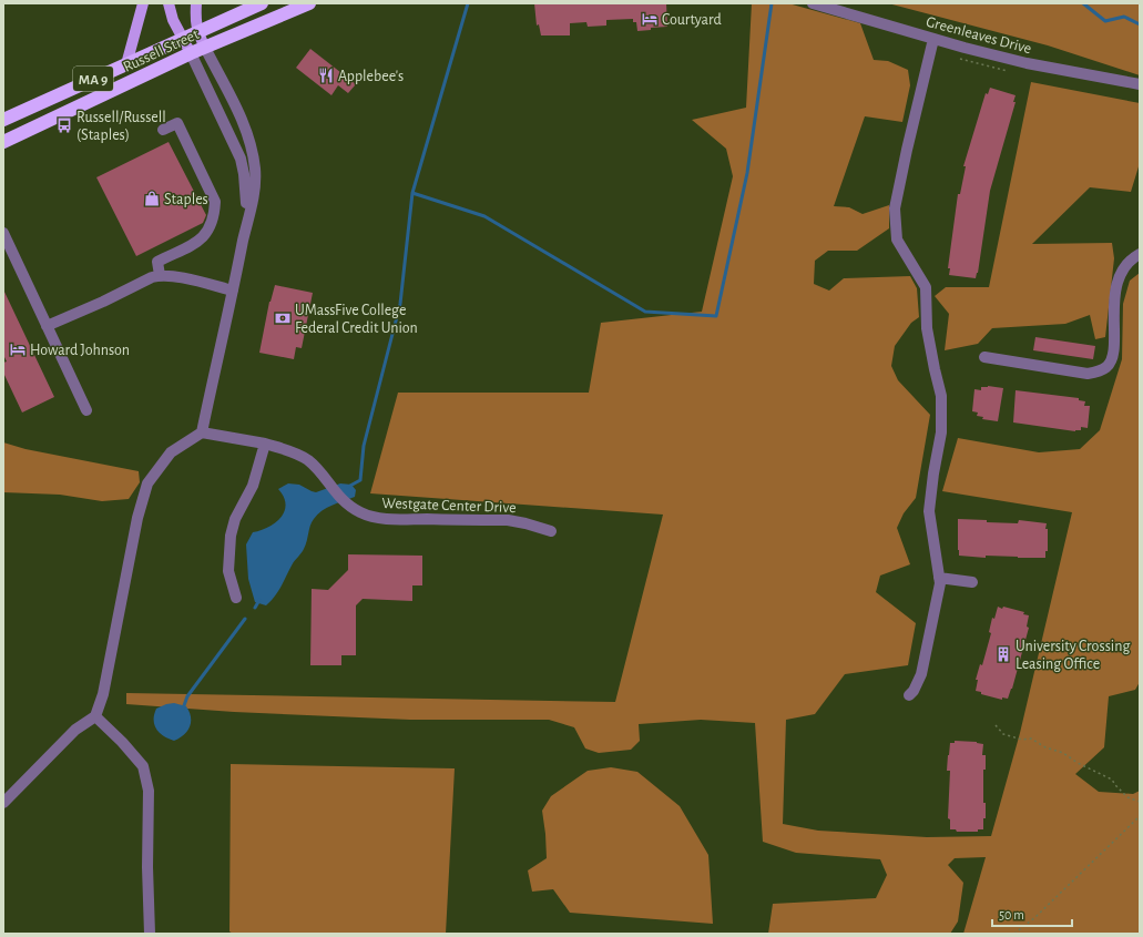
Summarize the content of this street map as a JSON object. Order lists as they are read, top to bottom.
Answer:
{
  "streets": {
    "highway": ["Russell Street", "MA 9"],
    "street": ["Greenleaves Drive", "Westgate Center Drive"]
  },
  "places": {
    "hotel": ["Courtyard", "Howard Johnson"],
    "restaurant": ["Applebee's"],
    "bus stop": ["Russell/Russell (Staples)"],
    "shop": ["Staples"],
    "bank": ["UMassFive College Federal Credit Union"],
    "building": ["University Crossing Leasing Office"]
  },
  "scale_bar": "50 m"
}
